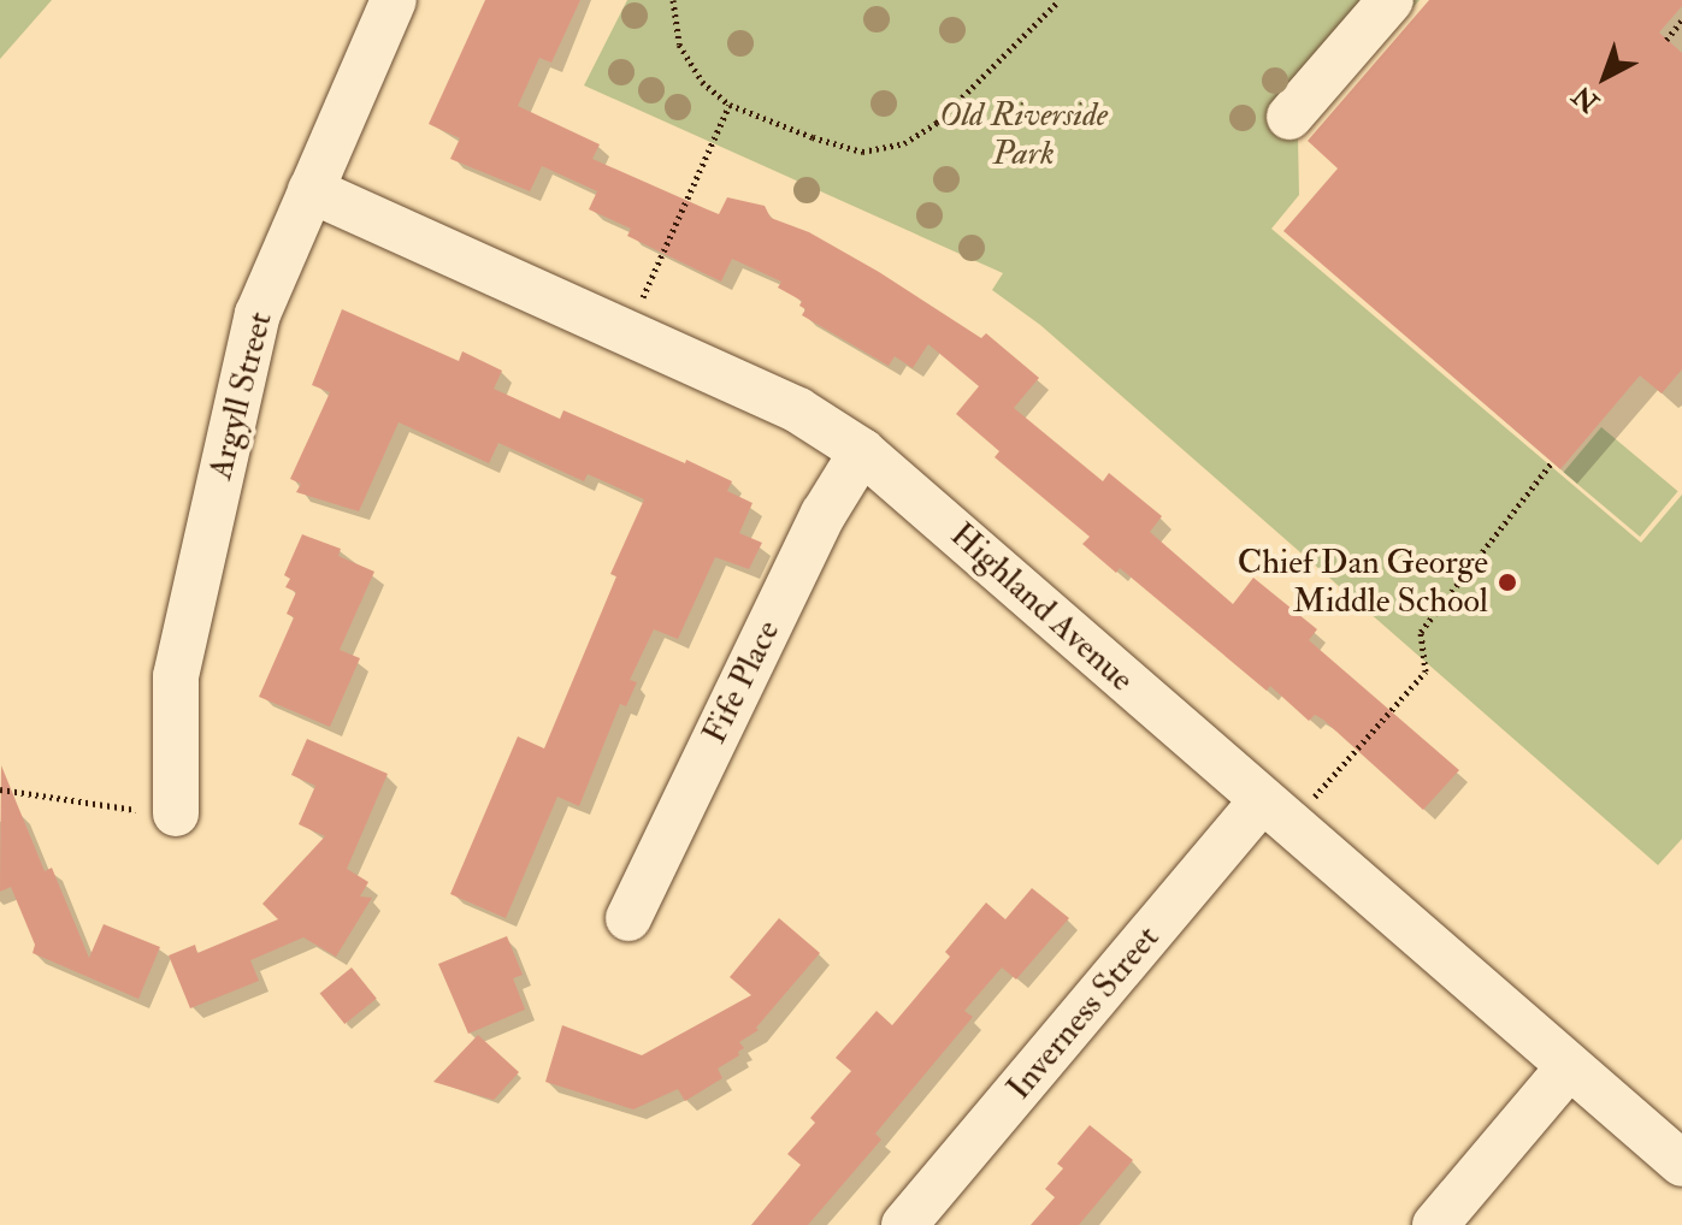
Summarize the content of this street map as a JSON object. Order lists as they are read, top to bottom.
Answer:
{
  "streets": {
    "street": [
      "Argyll Street",
      "Highland Avenue",
      "Fife Place",
      "Inverness Street"
    ]
  },
  "crossings": [
    ["Argyll Street", "Highland Avenue"],
    ["Highland Avenue", "Fife Place"],
    ["Highland Avenue", "Inverness Street"]
  ],
  "parks": ["Old Riverside Park"],
  "places": ["Chief Dan George Middle School"],
  "north": "bottom left"
}
